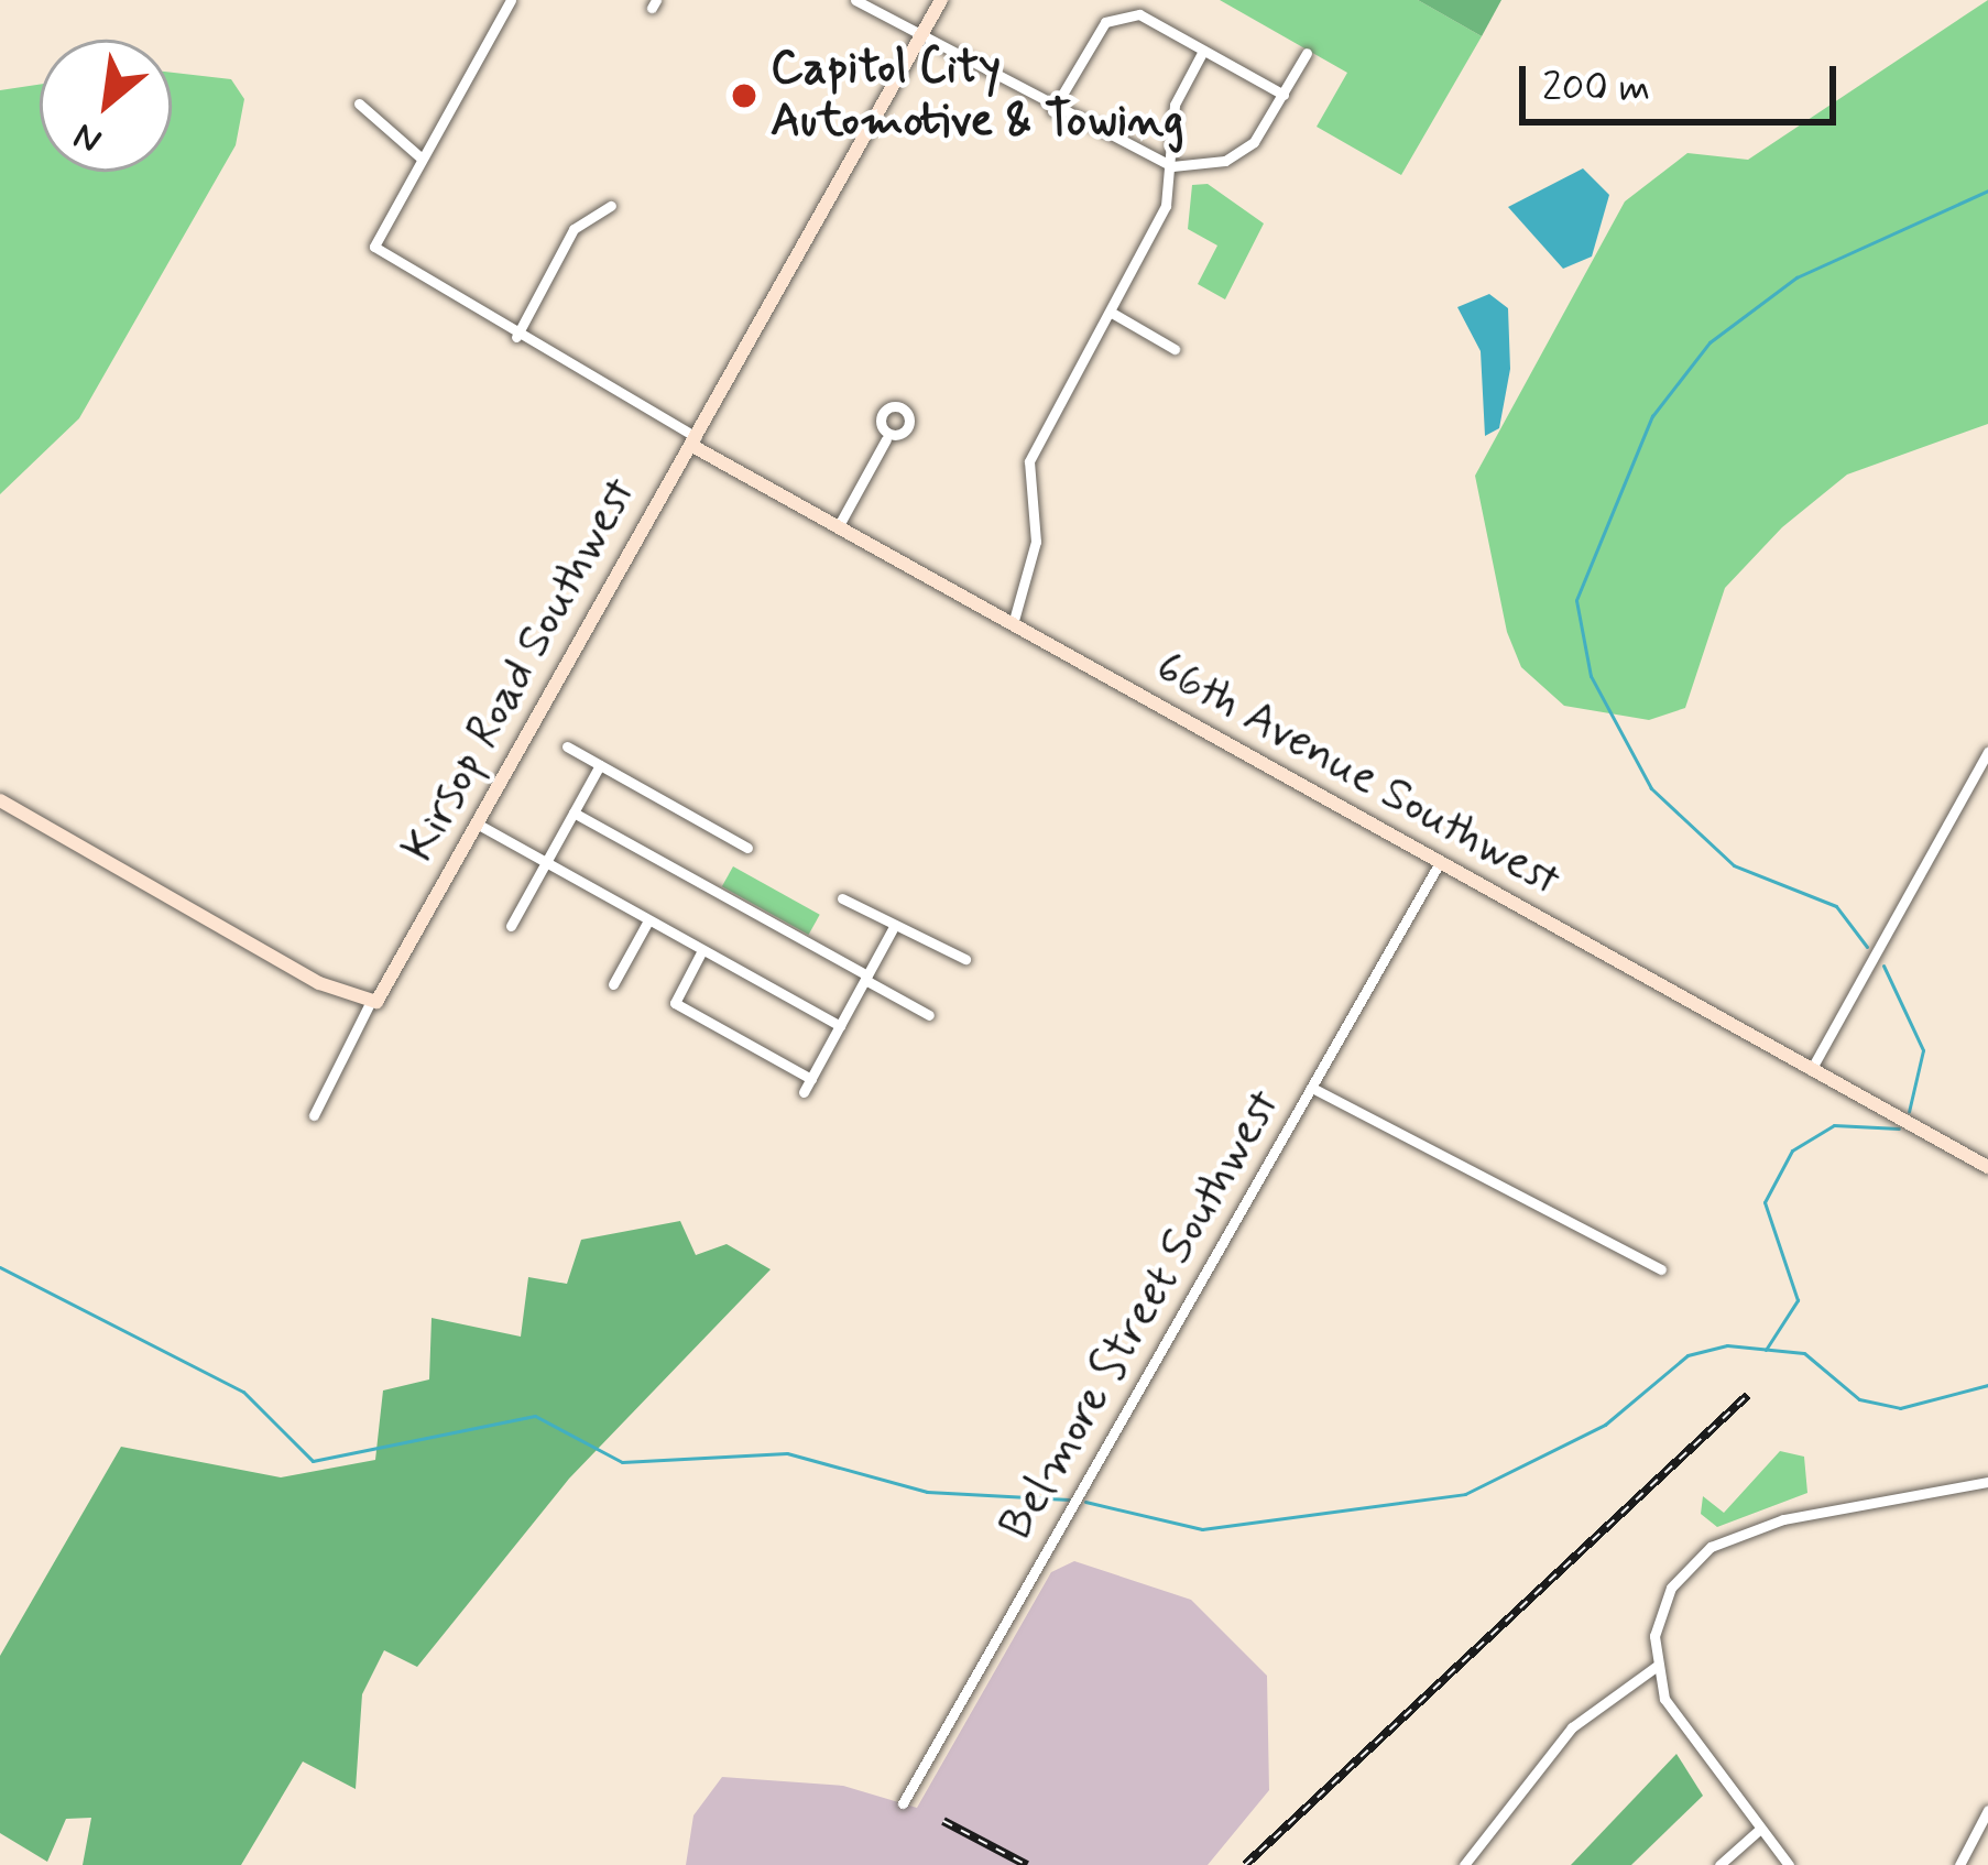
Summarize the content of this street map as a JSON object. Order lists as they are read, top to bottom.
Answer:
{
  "streets": {
    "street": ["Kirsop Road Southwest", "66th Avenue Southwest", "Belmore Street Southwest"]
  },
  "crossings": [
    ["Kirsop Road Southwest", "66th Avenue Southwest"],
    ["66th Avenue Southwest", "Belmore Street Southwest"]
  ],
  "places": ["Capitol City Automotive & Towing"],
  "scale_bar": "200 m",
  "north": "bottom left"
}
